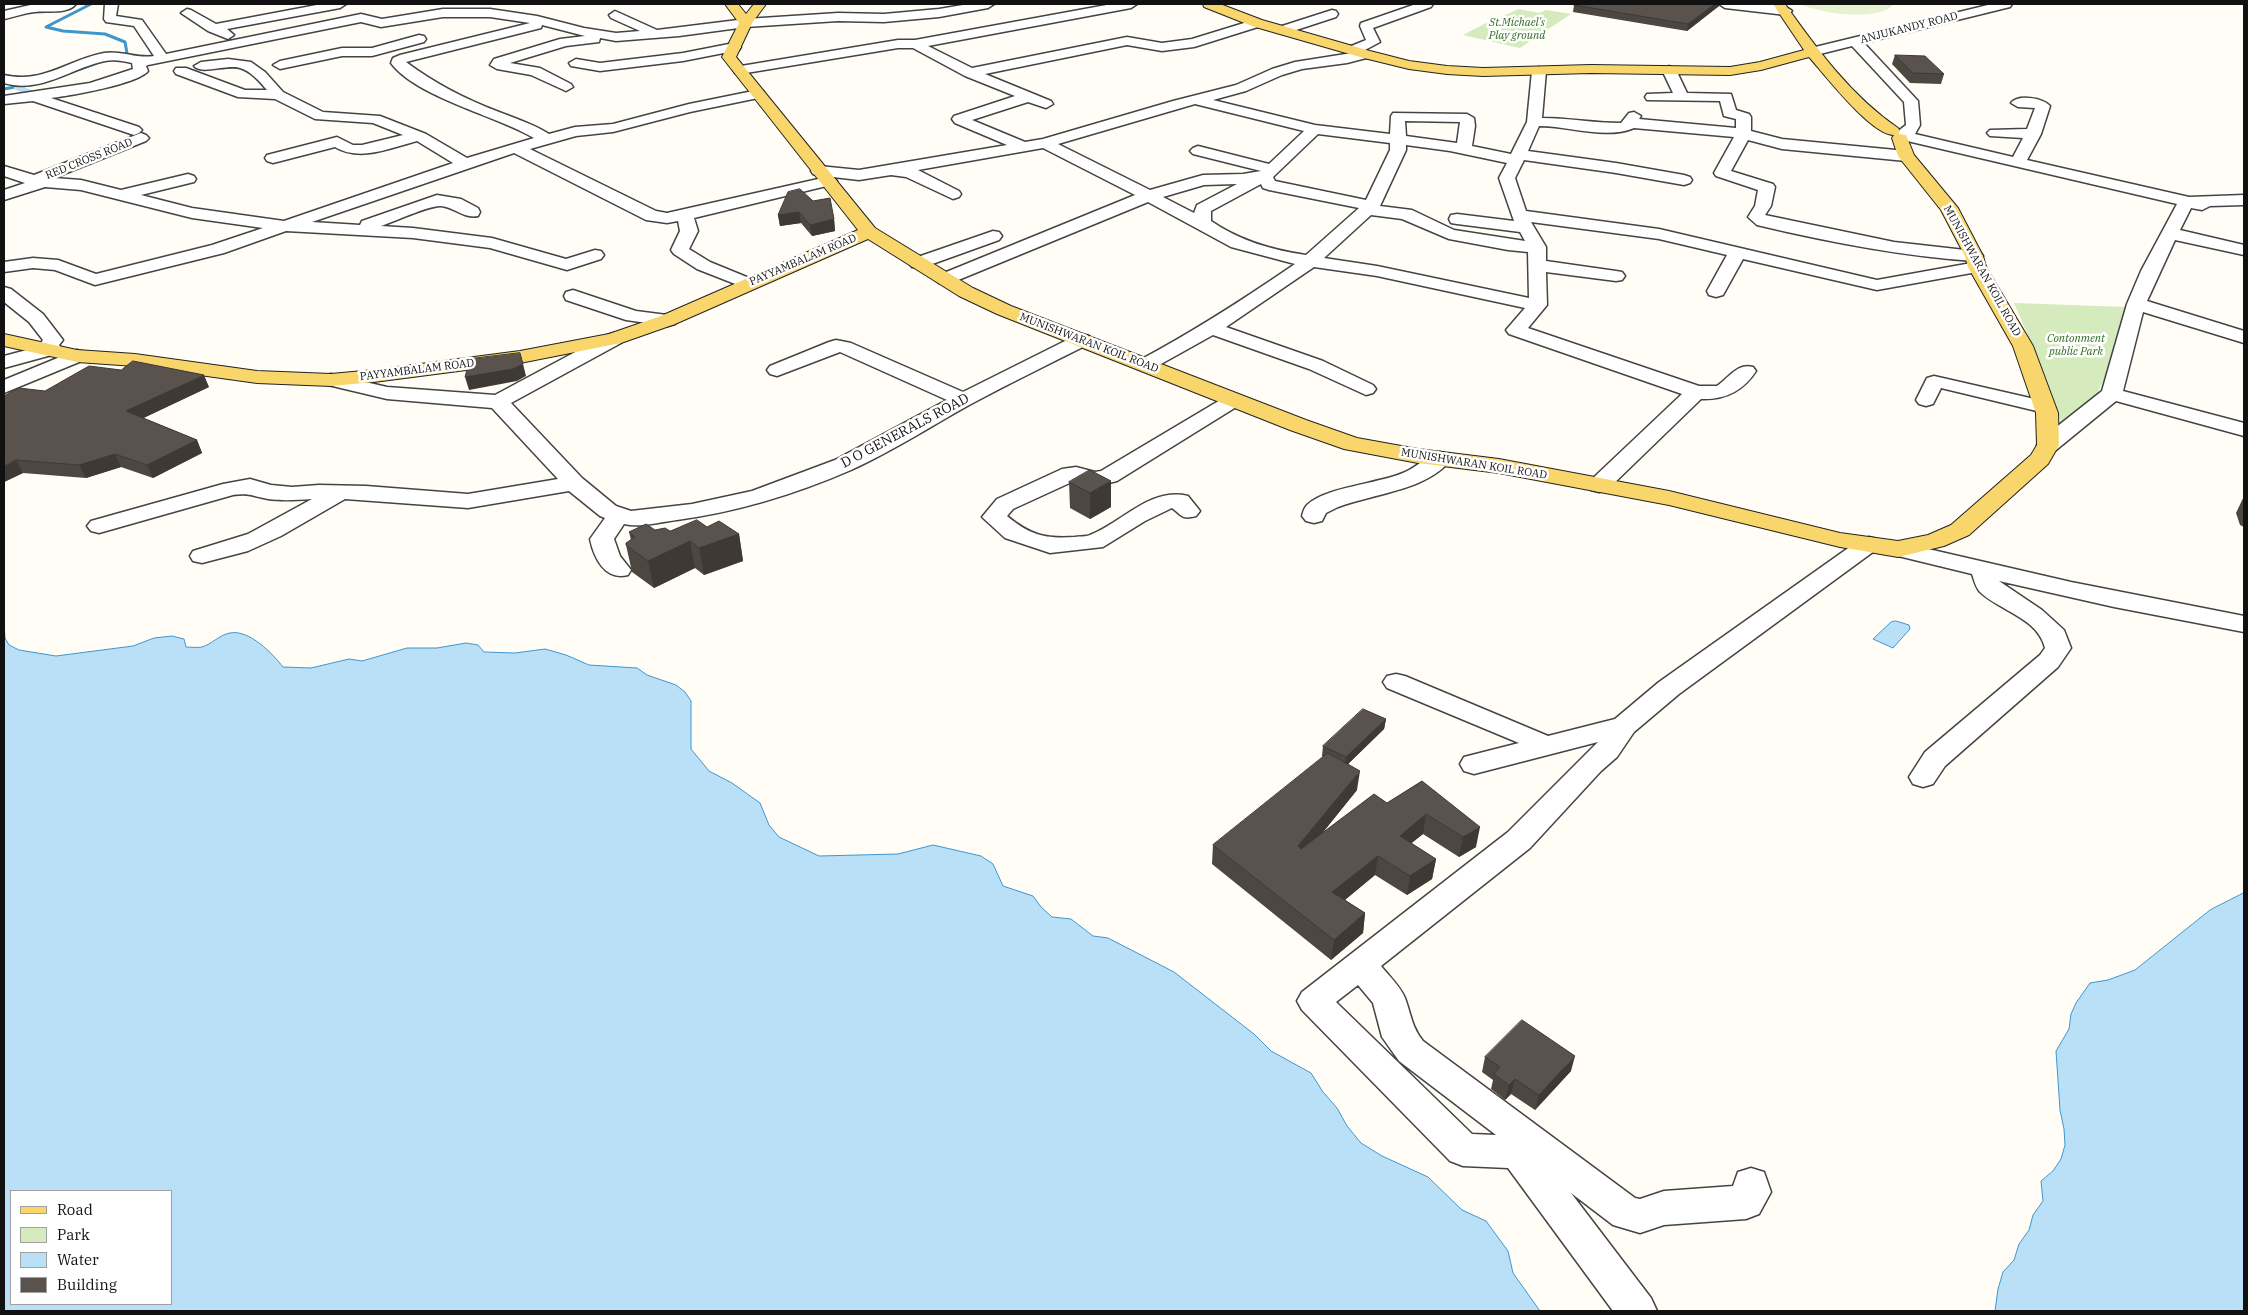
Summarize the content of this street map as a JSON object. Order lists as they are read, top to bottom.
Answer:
{
  "streets": {
    "main road": ["PAYYAMBALAM ROAD", "MUNISHWARAN KOIL ROAD"],
    "street": ["ANJUKANDY ROAD", "RED CROSS ROAD", "D O GENERALS ROAD"]
  },
  "crossings": [
    ["ANJUKANDY ROAD", "MUNISHWARAN KOIL ROAD"],
    ["PAYYAMBALAM ROAD", "MUNISHWARAN KOIL ROAD"],
    ["MUNISHWARAN KOIL ROAD", "D O GENERALS ROAD"]
  ],
  "parks": ["St.Michael's Play ground", "Contonment public Park"],
  "legend": [
    "Road",
    "Park",
    "Water",
    "Building"
  ]
}
